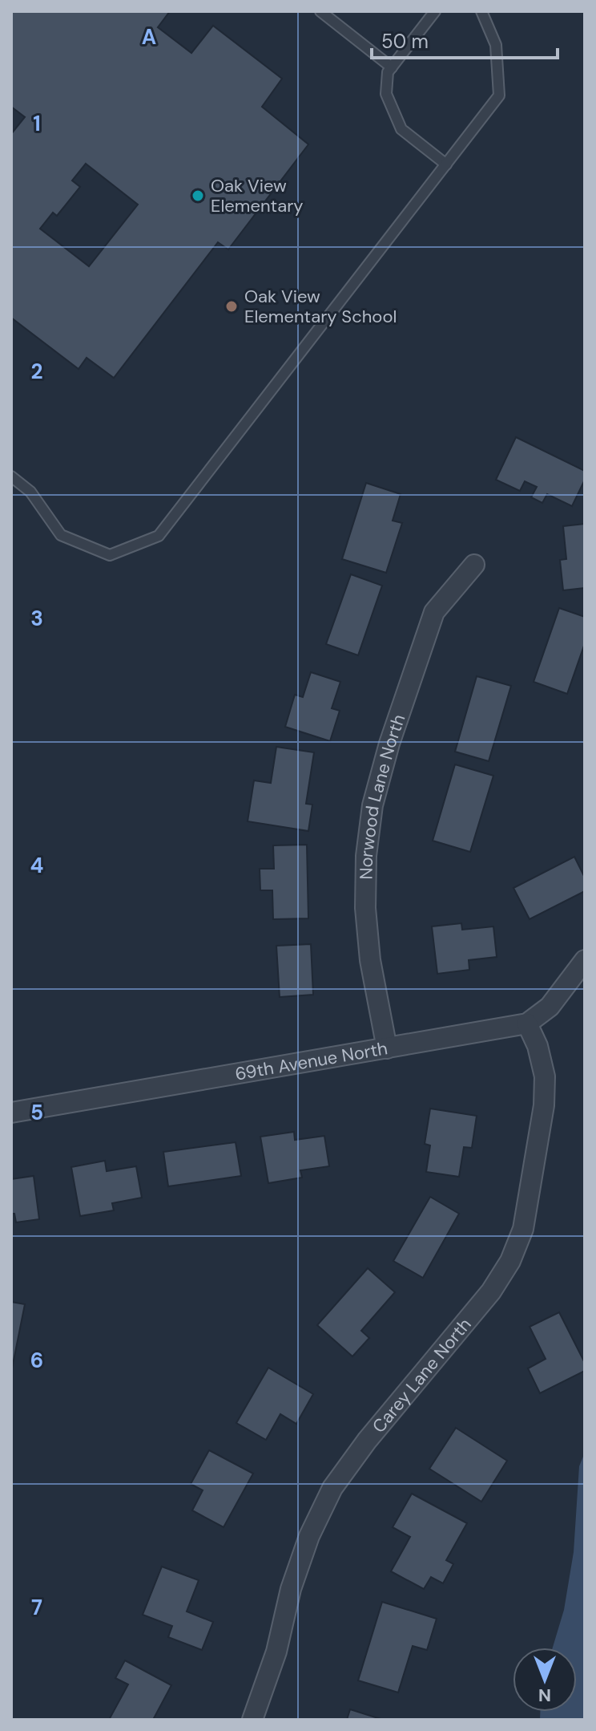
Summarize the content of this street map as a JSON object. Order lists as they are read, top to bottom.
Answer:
{
  "streets": {
    "street": ["Norwood Lane North", "69th Avenue North", "Carey Lane North"]
  },
  "crossings": [
    ["Norwood Lane North", "69th Avenue North"],
    ["69th Avenue North", "Carey Lane North"]
  ],
  "places": ["Oak View Elementary", "Oak View Elementary School"],
  "scale_bar": "50 m",
  "north": "bottom",
  "grid": {
    "columns": ["A"],
    "rows": [
      "1",
      "2",
      "3",
      "4",
      "5",
      "6",
      "7"
    ]
  }
}
